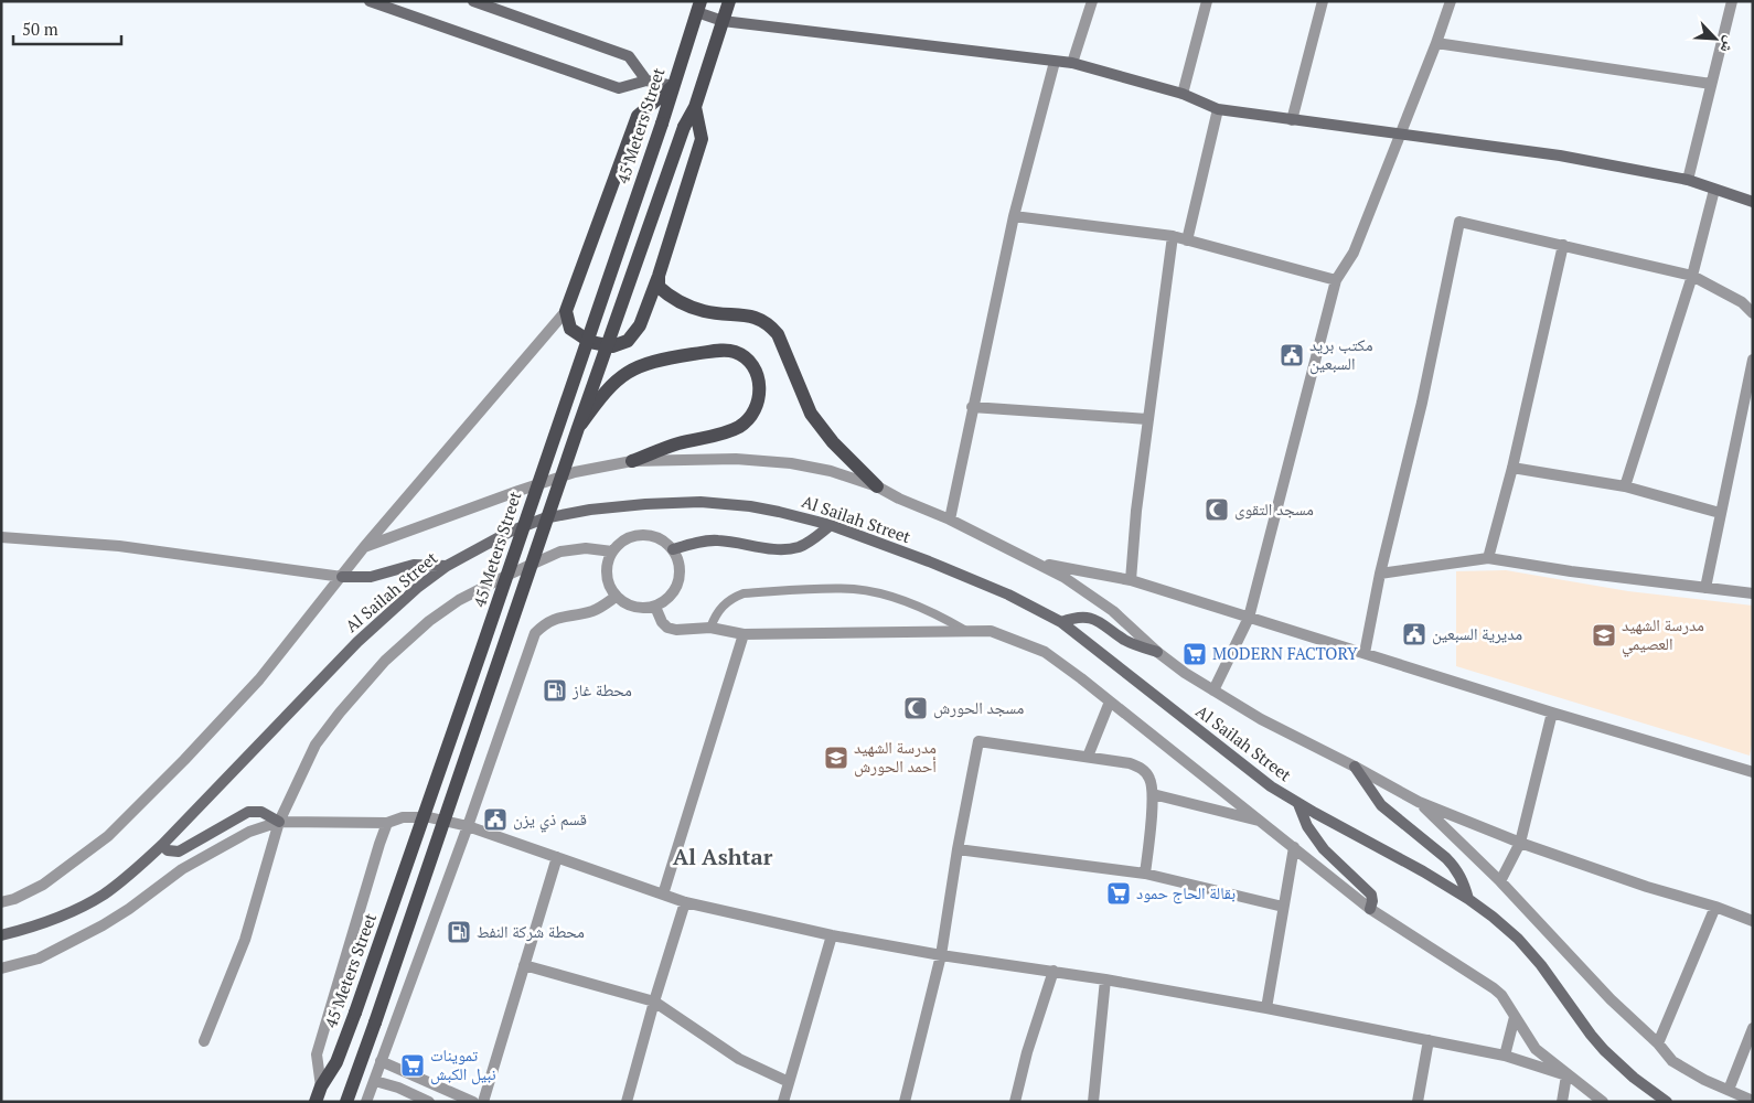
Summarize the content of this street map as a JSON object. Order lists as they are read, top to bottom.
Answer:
{
  "streets": {
    "main road": ["45 Meters Street", "Al Sailah Street"]
  },
  "districts": ["Al Ashtar"],
  "places": {
    "public building": ["مكتب بريد السبعين", "مديرية السبعين", "قسم ذي يزن"],
    "mosque": ["مسجد التقوى", "مسجد الحورش"],
    "school or university": ["مدرسة الشهيد العصيمي", "مدرسة الشهيد أحمد الحورش"],
    "supermarket": ["MODERN FACTORY", "بقالة الحاج حمود", "تموينات نبيل الكبش"],
    "fuel station": ["محطة غاز", "محطة شركة النفط"]
  },
  "scale_bar": "50 m",
  "north": "bottom right"
}
